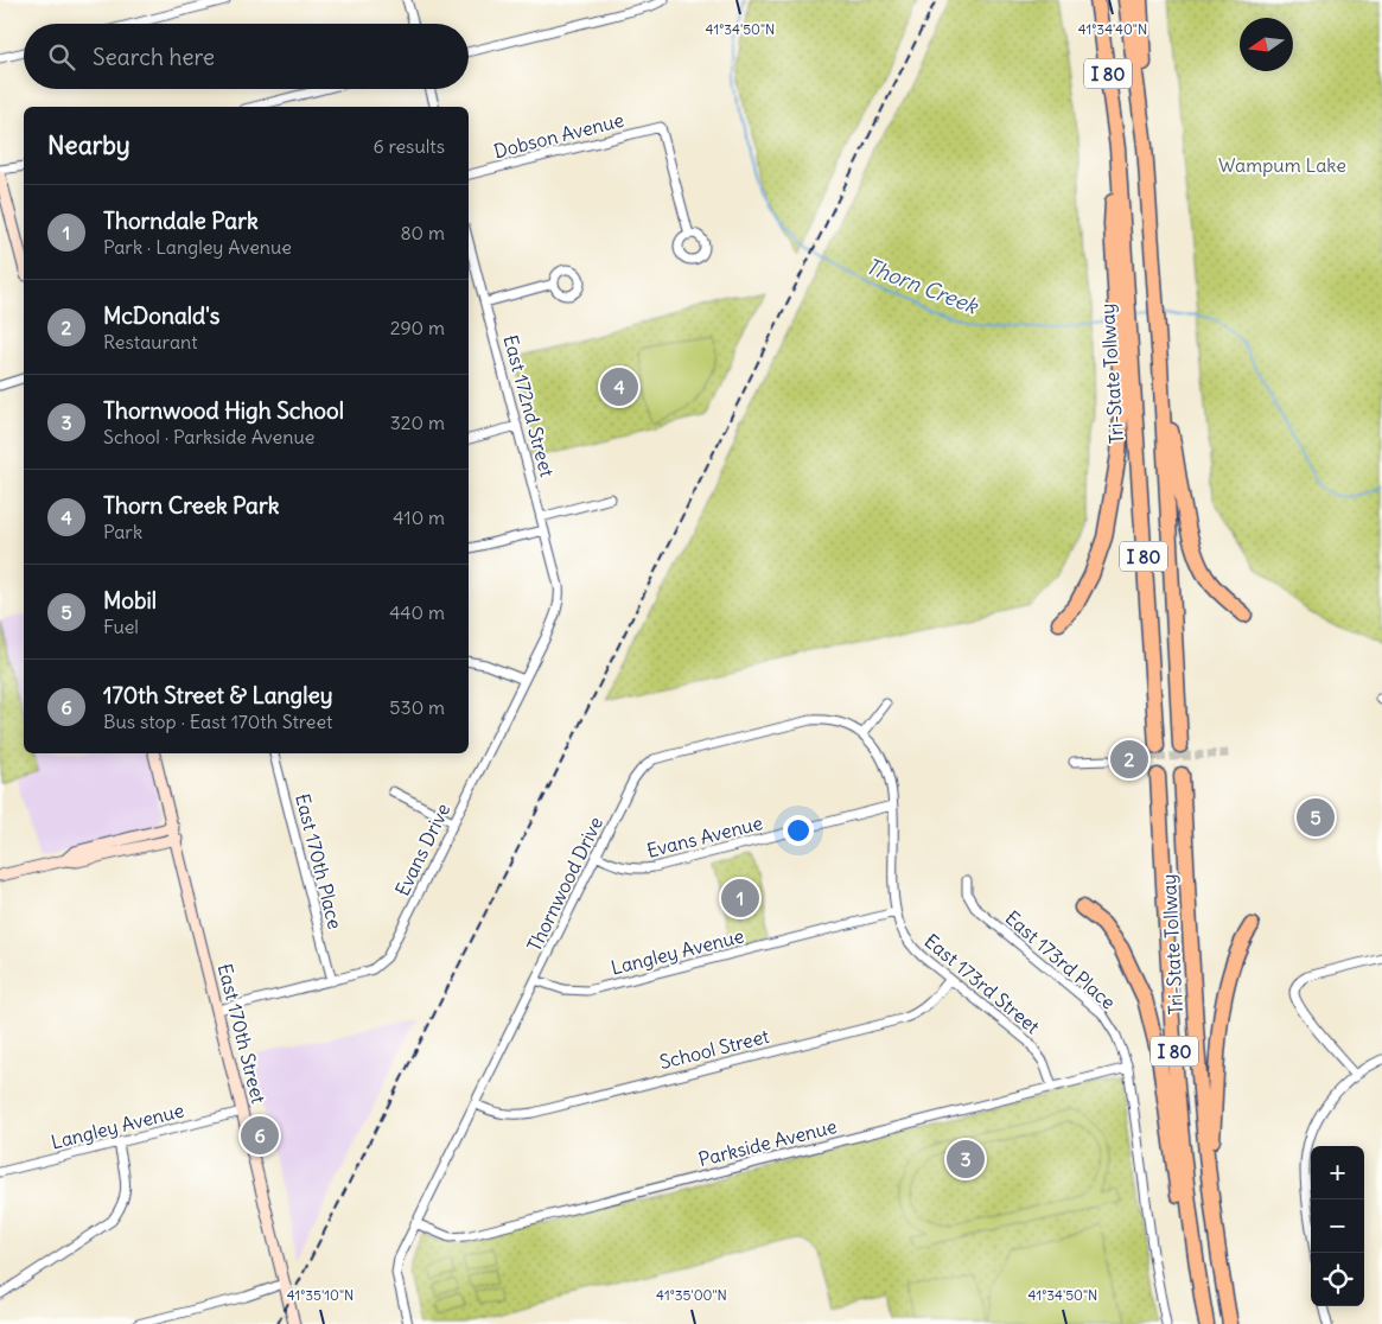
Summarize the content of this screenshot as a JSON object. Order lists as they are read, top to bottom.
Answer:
{
  "streets": {
    "highway": ["I 80", "Tri-State Tollway"],
    "street": [
      "Dobson Avenue",
      "East 172nd Street",
      "Evans Avenue",
      "Evans Drive",
      "East 170th Place",
      "Thornwood Drive",
      "Langley Avenue",
      "East 173rd Place",
      "East 173rd Street",
      "East 170th Street",
      "School Street",
      "Parkside Avenue"
    ]
  },
  "crossings": [
    ["I 80", "Tri-State Tollway"],
    ["East 172nd Street", "Evans Drive"],
    ["Evans Avenue", "Thornwood Drive"],
    ["Evans Avenue", "East 173rd Street"],
    ["Evans Drive", "East 170th Place"],
    ["Evans Drive", "East 170th Street"],
    ["Thornwood Drive", "Langley Avenue"],
    ["Thornwood Drive", "East 173rd Street"],
    ["Thornwood Drive", "School Street"],
    ["Thornwood Drive", "Parkside Avenue"],
    ["Langley Avenue", "East 173rd Street"],
    ["Langley Avenue", "East 170th Street"],
    ["East 173rd Place", "Parkside Avenue"],
    ["East 173rd Street", "School Street"],
    ["East 173rd Street", "Parkside Avenue"]
  ],
  "water": ["Thorn Creek"],
  "parks": ["Wampum Lake"],
  "north": "left",
  "page": {
    "search": "Search here",
    "heading": ["Nearby", "6 results"],
    "list": [
      {
        "mark": "1",
        "name": "Thorndale Park",
        "note": "Park · Langley Avenue",
        "value": "80 m"
      },
      {
        "mark": "2",
        "name": "McDonald's",
        "note": "Restaurant",
        "value": "290 m"
      },
      {
        "mark": "3",
        "name": "Thornwood High School",
        "note": "School · Parkside Avenue",
        "value": "320 m"
      },
      {
        "mark": "4",
        "name": "Thorn Creek Park",
        "note": "Park",
        "value": "410 m"
      },
      {
        "mark": "5",
        "name": "Mobil",
        "note": "Fuel",
        "value": "440 m"
      },
      {
        "mark": "6",
        "name": "170th Street & Langley",
        "note": "Bus stop · East 170th Street",
        "value": "530 m"
      }
    ],
    "pins": [
      "4",
      "2",
      "5",
      "1",
      "6",
      "3"
    ],
    "map_buttons": ["+", "−"]
  },
  "coordinates": [
    "41°34'50\"N",
    "41°34'40\"N",
    "41°35'10\"N",
    "41°35'00\"N"
  ]
}
